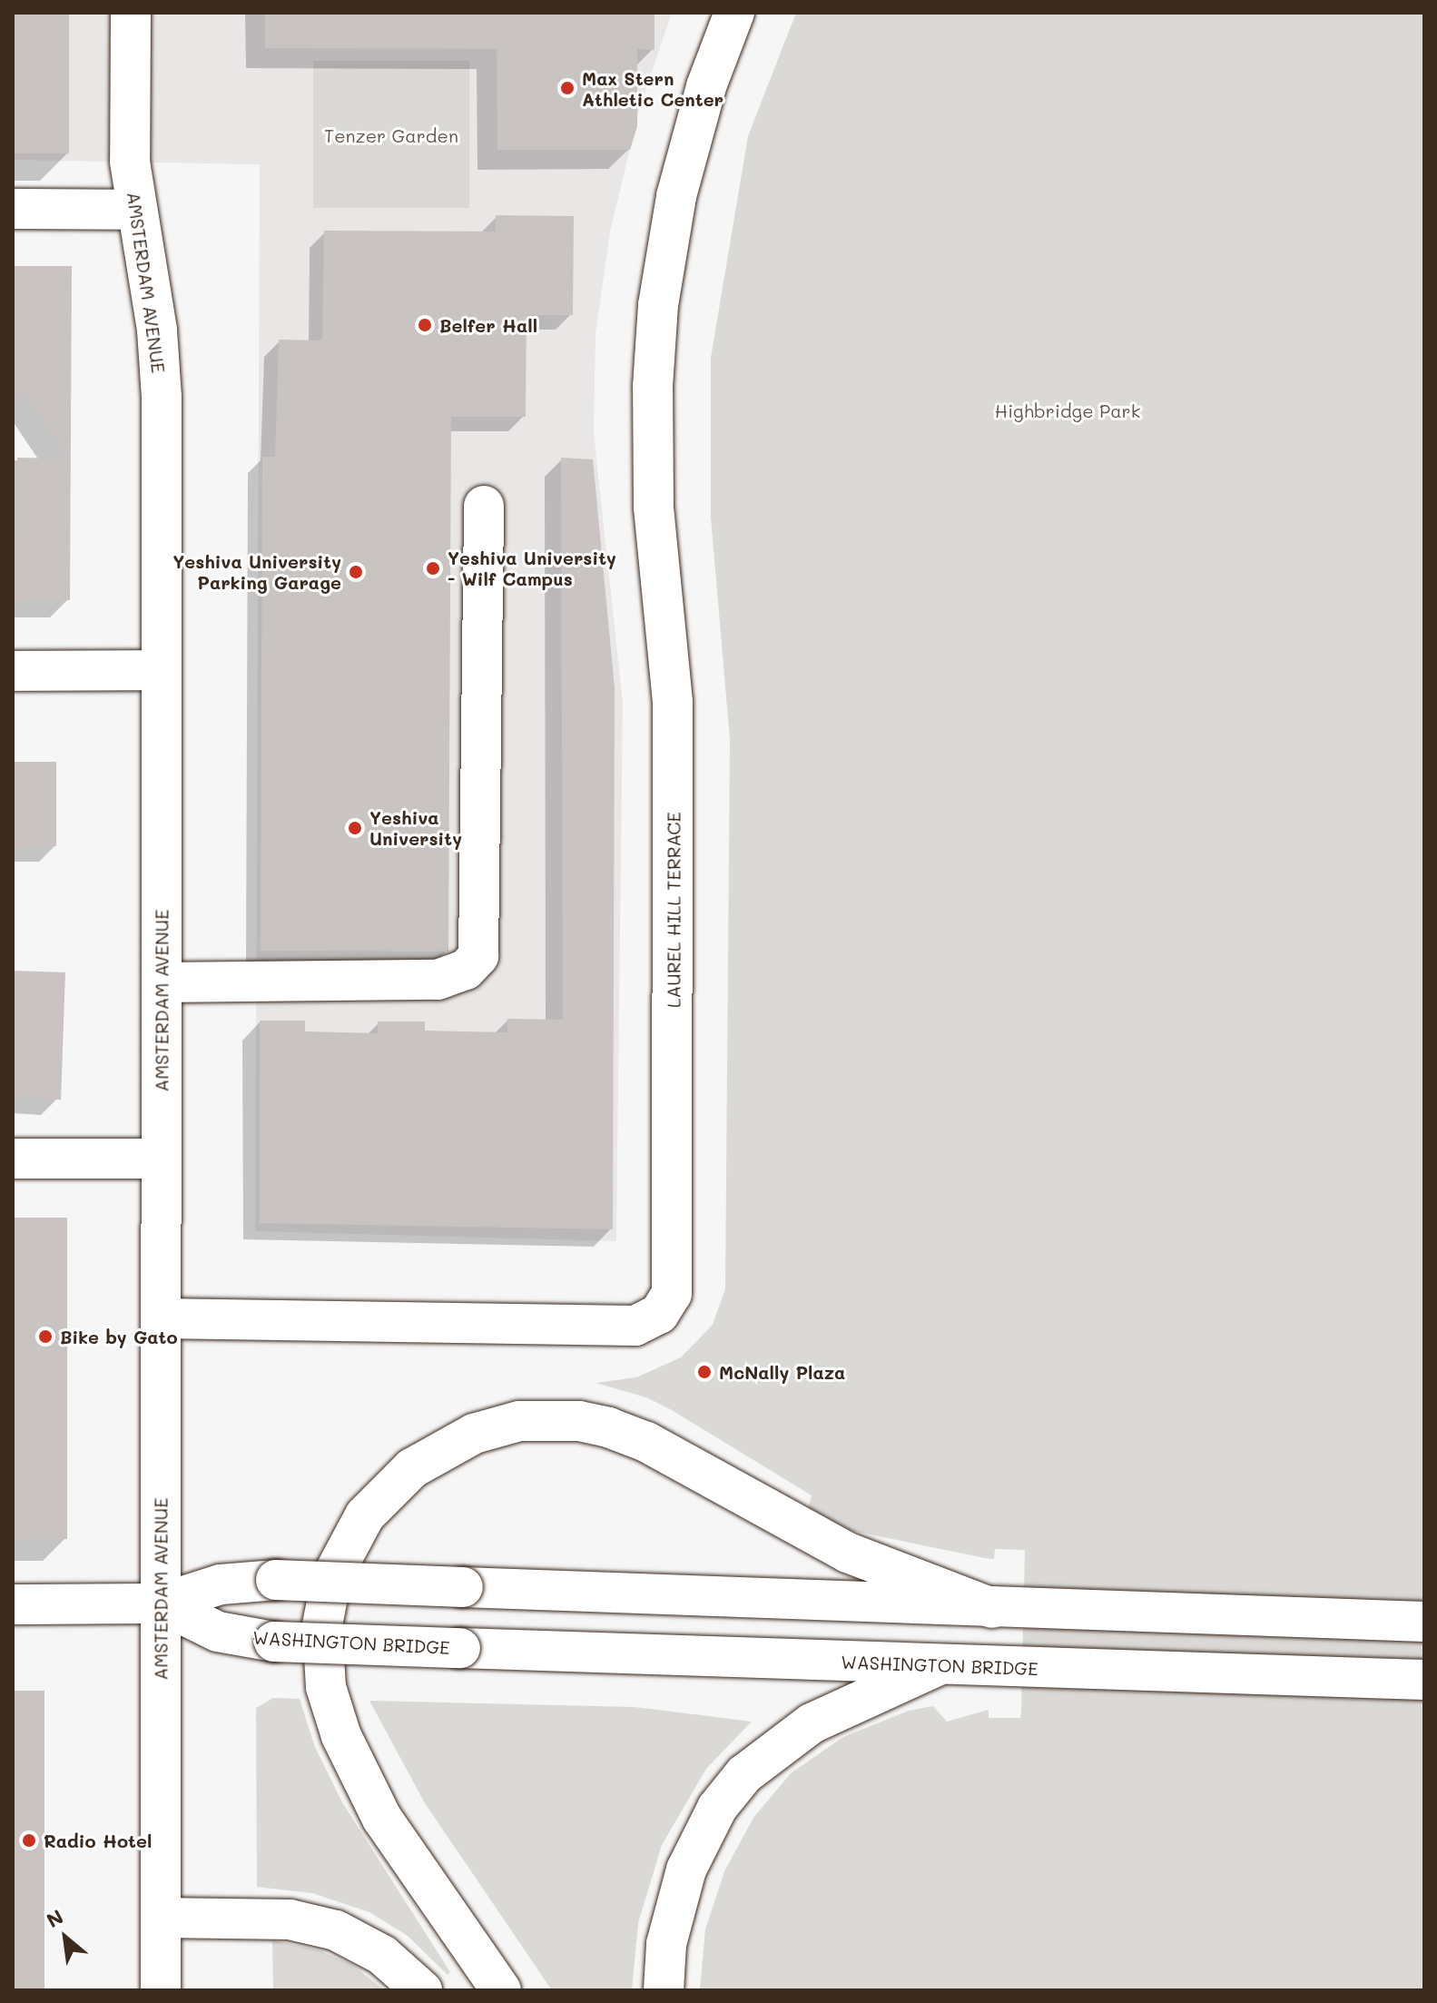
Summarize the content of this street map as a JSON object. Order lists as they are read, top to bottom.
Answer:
{
  "streets": {
    "main road": ["AMSTERDAM AVENUE", "LAUREL HILL TERRACE", "WASHINGTON BRIDGE"]
  },
  "crossings": [
    ["AMSTERDAM AVENUE", "LAUREL HILL TERRACE"],
    ["AMSTERDAM AVENUE", "WASHINGTON BRIDGE"]
  ],
  "parks": ["Tenzer Garden", "Highbridge Park"],
  "places": [
    "Max Stern Athletic Center",
    "Belfer Hall",
    "Yeshiva University - Wilf Campus",
    "Yeshiva University Parking Garage",
    "Yeshiva University",
    "Bike by Gato",
    "McNally Plaza",
    "Radio Hotel"
  ],
  "north": "top left"
}
